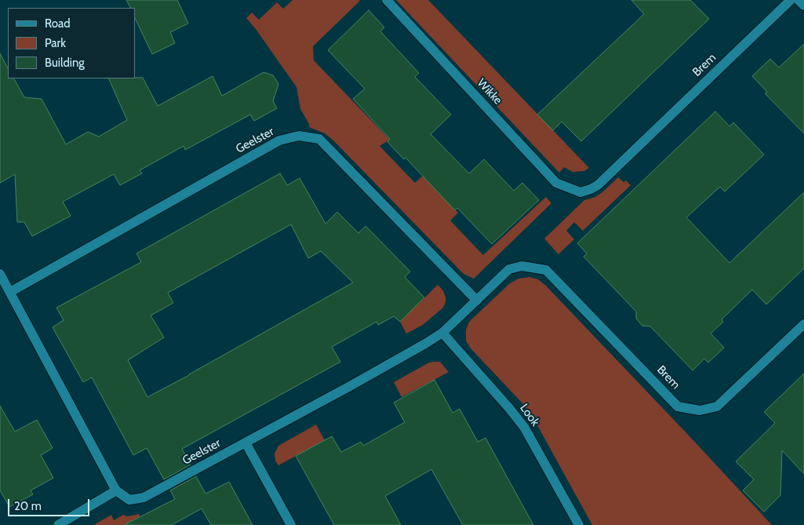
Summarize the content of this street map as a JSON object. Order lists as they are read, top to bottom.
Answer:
{
  "streets": {
    "street": [
      "Brem",
      "Wikke",
      "Geelster",
      "Look"
    ]
  },
  "crossings": [
    ["Brem", "Wikke"],
    ["Brem", "Geelster"],
    ["Geelster", "Look"]
  ],
  "legend": ["Road", "Park", "Building"],
  "scale_bar": "20 m"
}
